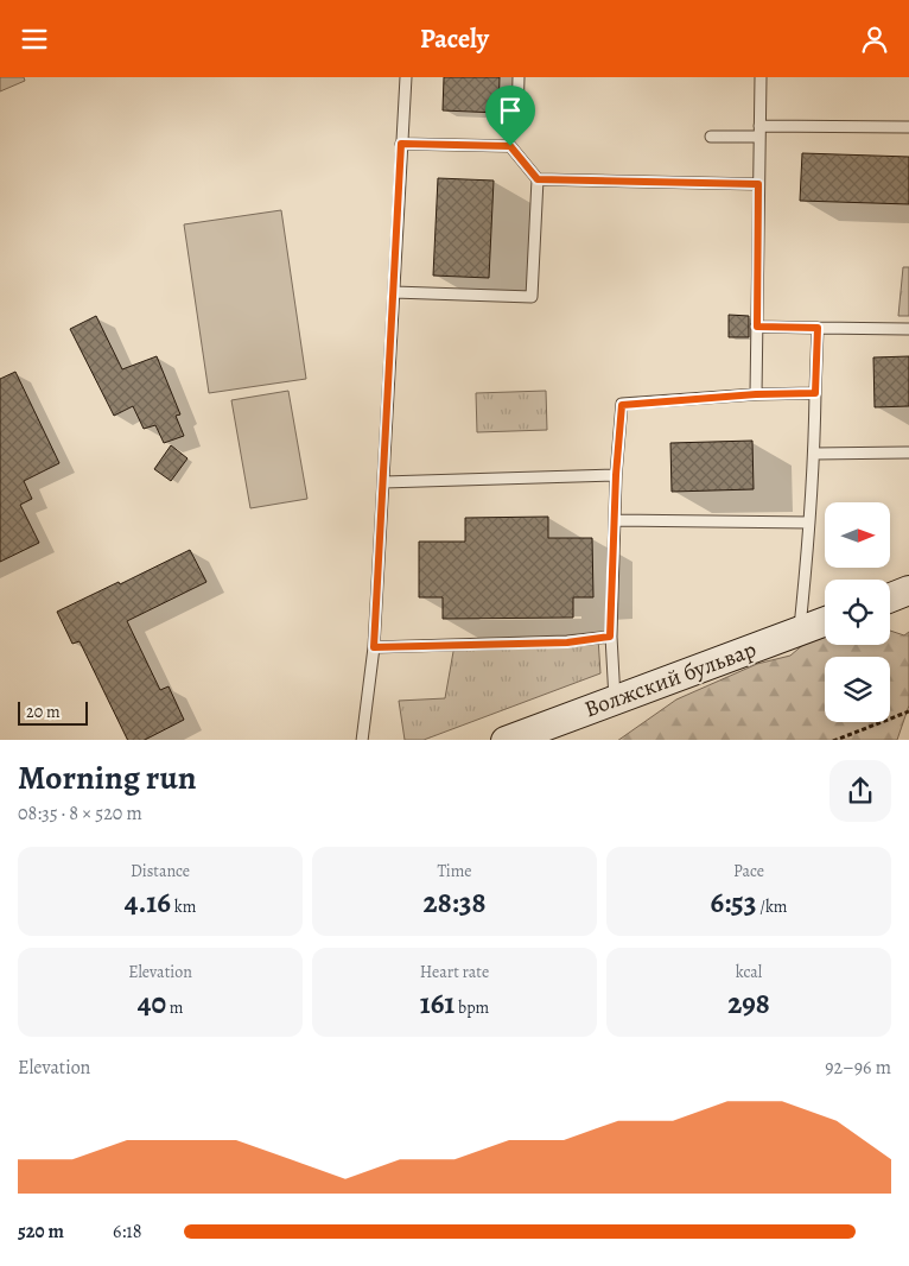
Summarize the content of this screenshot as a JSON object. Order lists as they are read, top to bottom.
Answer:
{
  "streets": {
    "main road": ["Волжский бульвар"]
  },
  "scale_bar": "20 m",
  "north": "right",
  "page": {
    "header": "Pacely",
    "scale": "20 m",
    "heading": ["Morning run", "08:35 · 8 × 520 m"],
    "stats": [
      ["Distance", "4.16 km"],
      ["Time", "28:38"],
      ["Pace", "6:53 /km"],
      ["Elevation", "40 m"],
      ["Heart rate", "161 bpm"],
      ["kcal", "298"]
    ],
    "chart": ["Elevation", "92–96 m"],
    "list": [
      {
        "name": "520 m",
        "note": "6:18"
      }
    ]
  }
}
